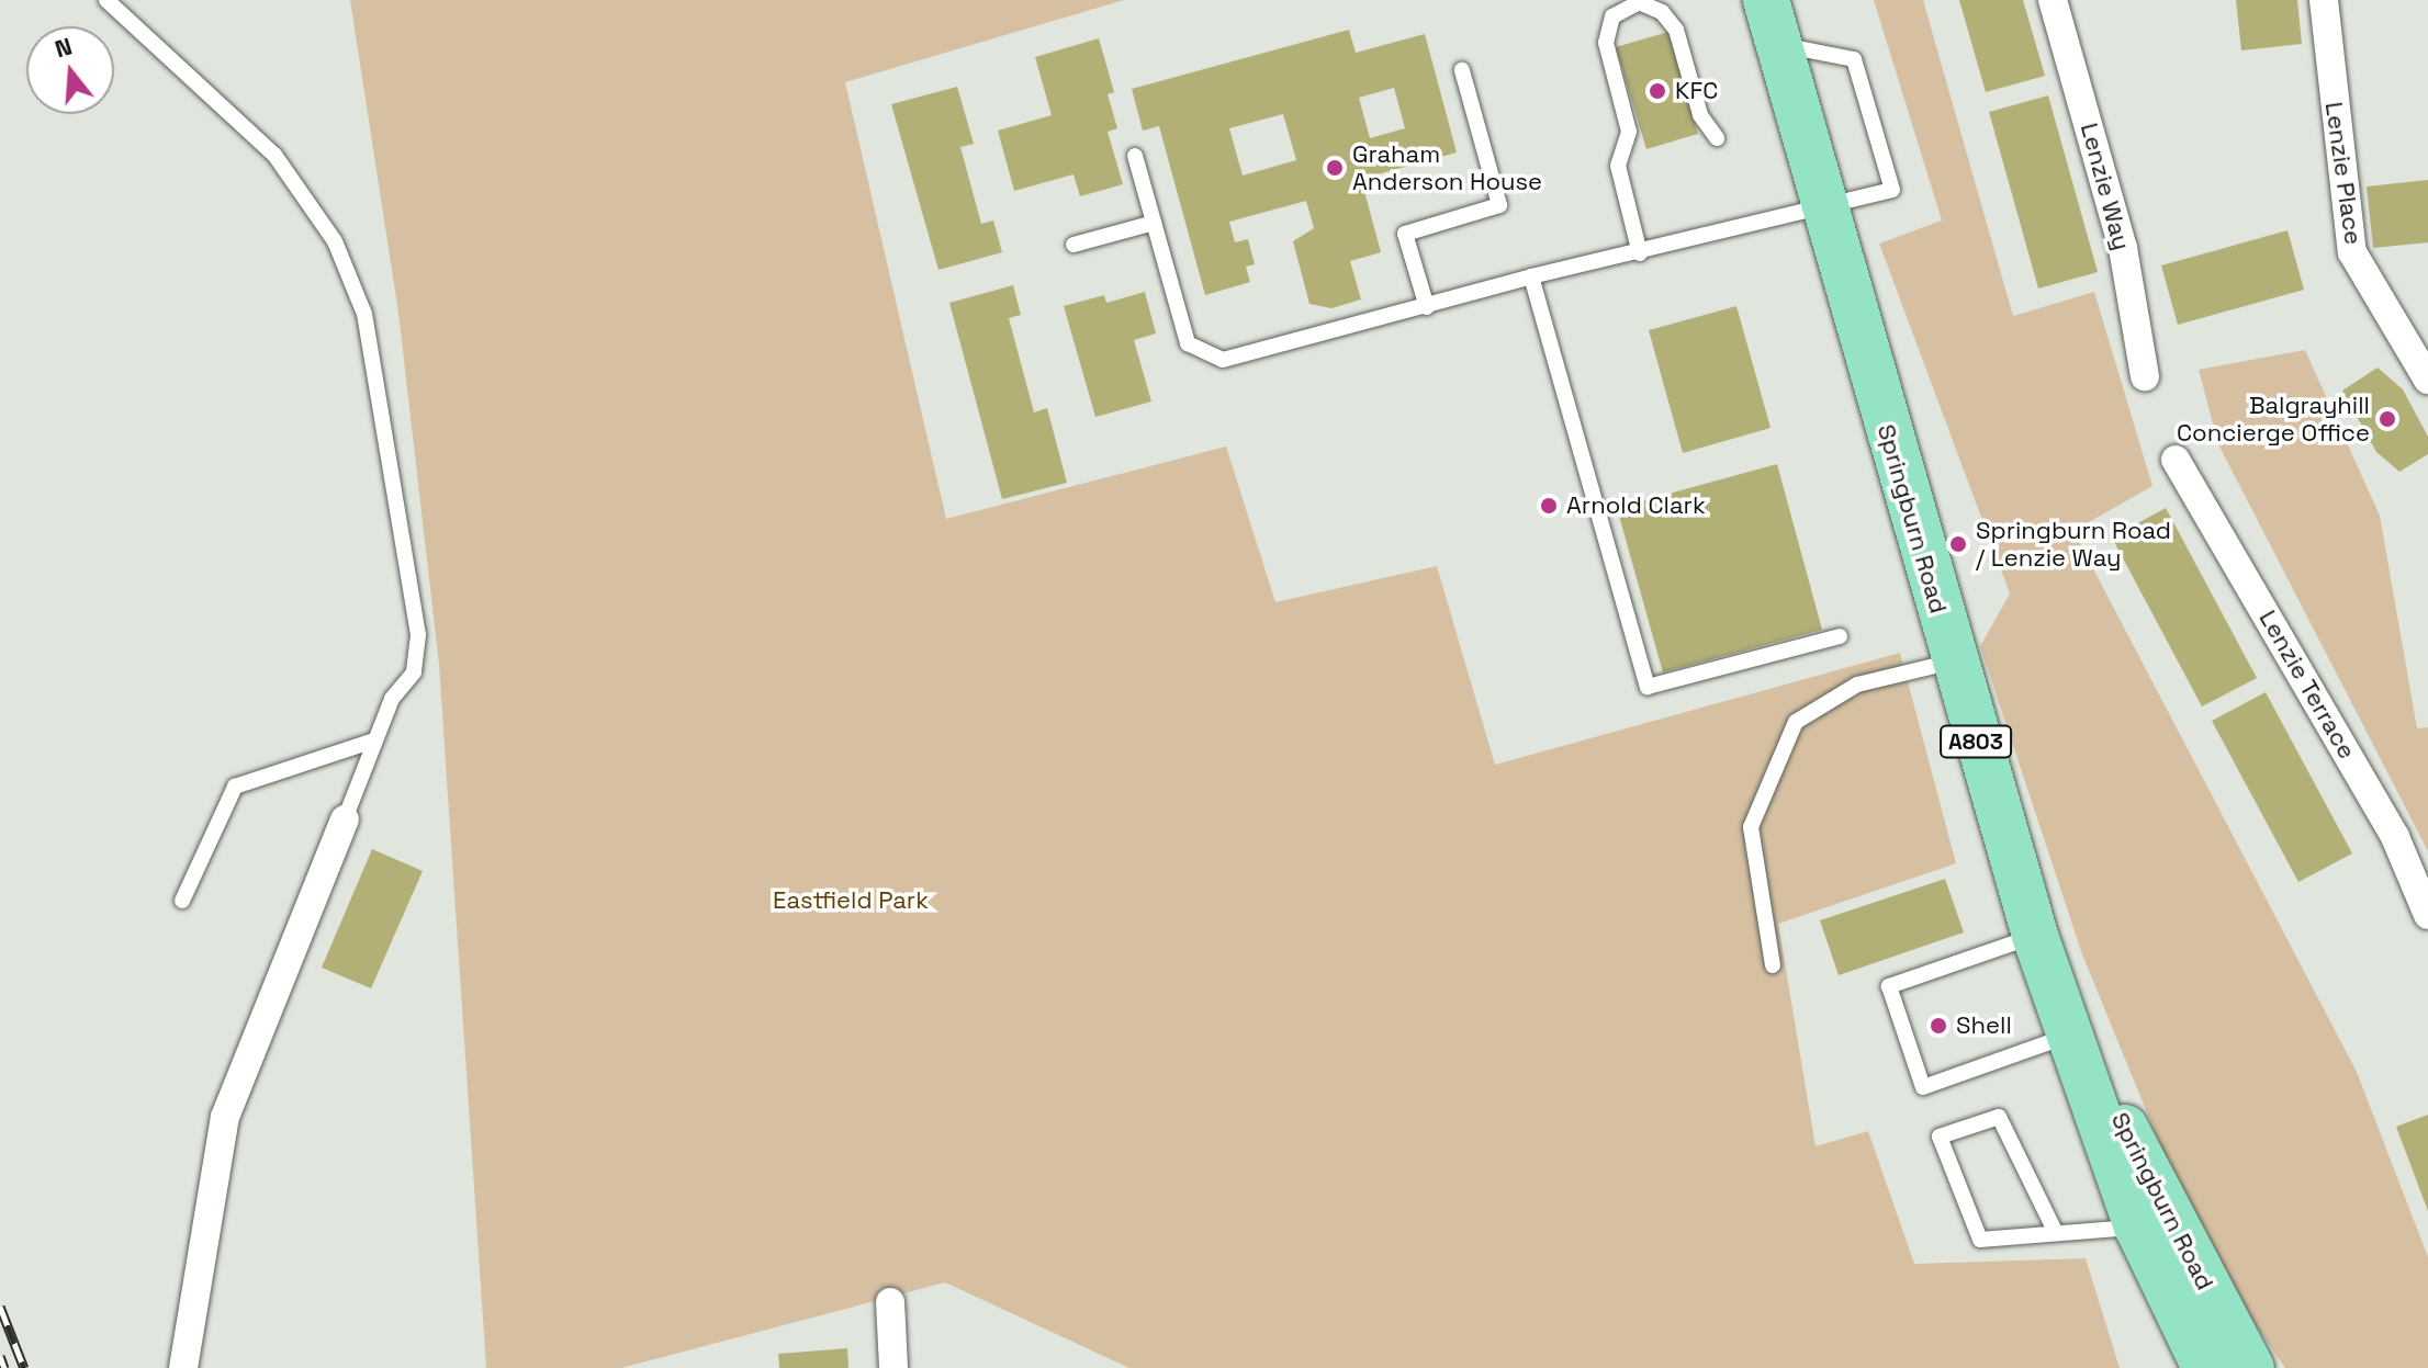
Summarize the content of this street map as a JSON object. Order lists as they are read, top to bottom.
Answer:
{
  "streets": {
    "main road": ["Springburn Road", "A803"],
    "street": ["Lenzie Place", "Lenzie Way", "Lenzie Terrace"]
  },
  "parks": ["Eastfield Park"],
  "places": [
    "KFC",
    "Graham Anderson House",
    "Balgrayhill Concierge Office",
    "Arnold Clark",
    "Springburn Road / Lenzie Way",
    "Shell"
  ],
  "north": "top"
}
